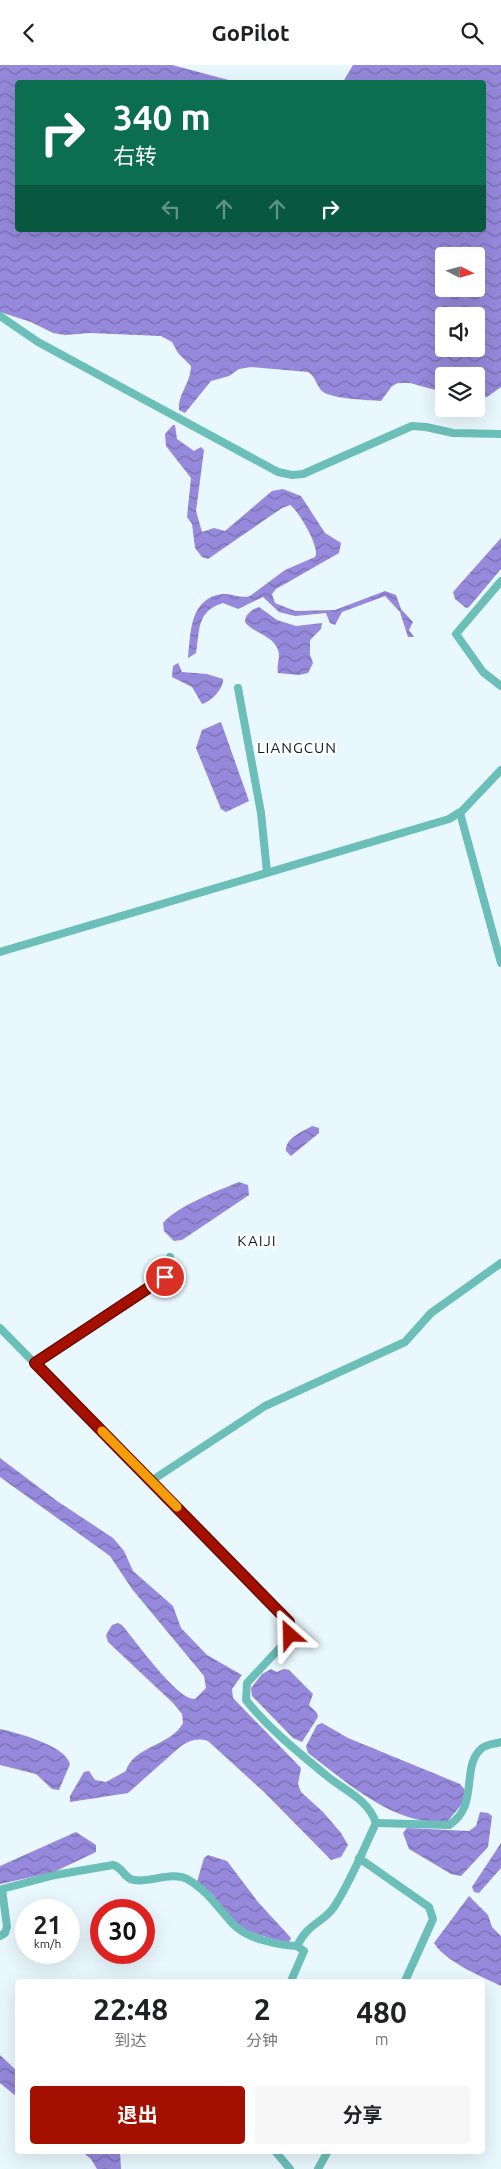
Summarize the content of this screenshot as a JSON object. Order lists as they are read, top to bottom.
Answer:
{
  "districts": ["LIANGCUN", "KAIJI"],
  "north": "right",
  "page": {
    "header": "GoPilot",
    "turn": ["340 m", "右转"],
    "speed": "21 km/h",
    "limit": "30",
    "eta": [
      "22:48",
      "到达",
      "2",
      "分钟",
      "480",
      "m"
    ],
    "buttons": ["退出", "分享"]
  }
}
